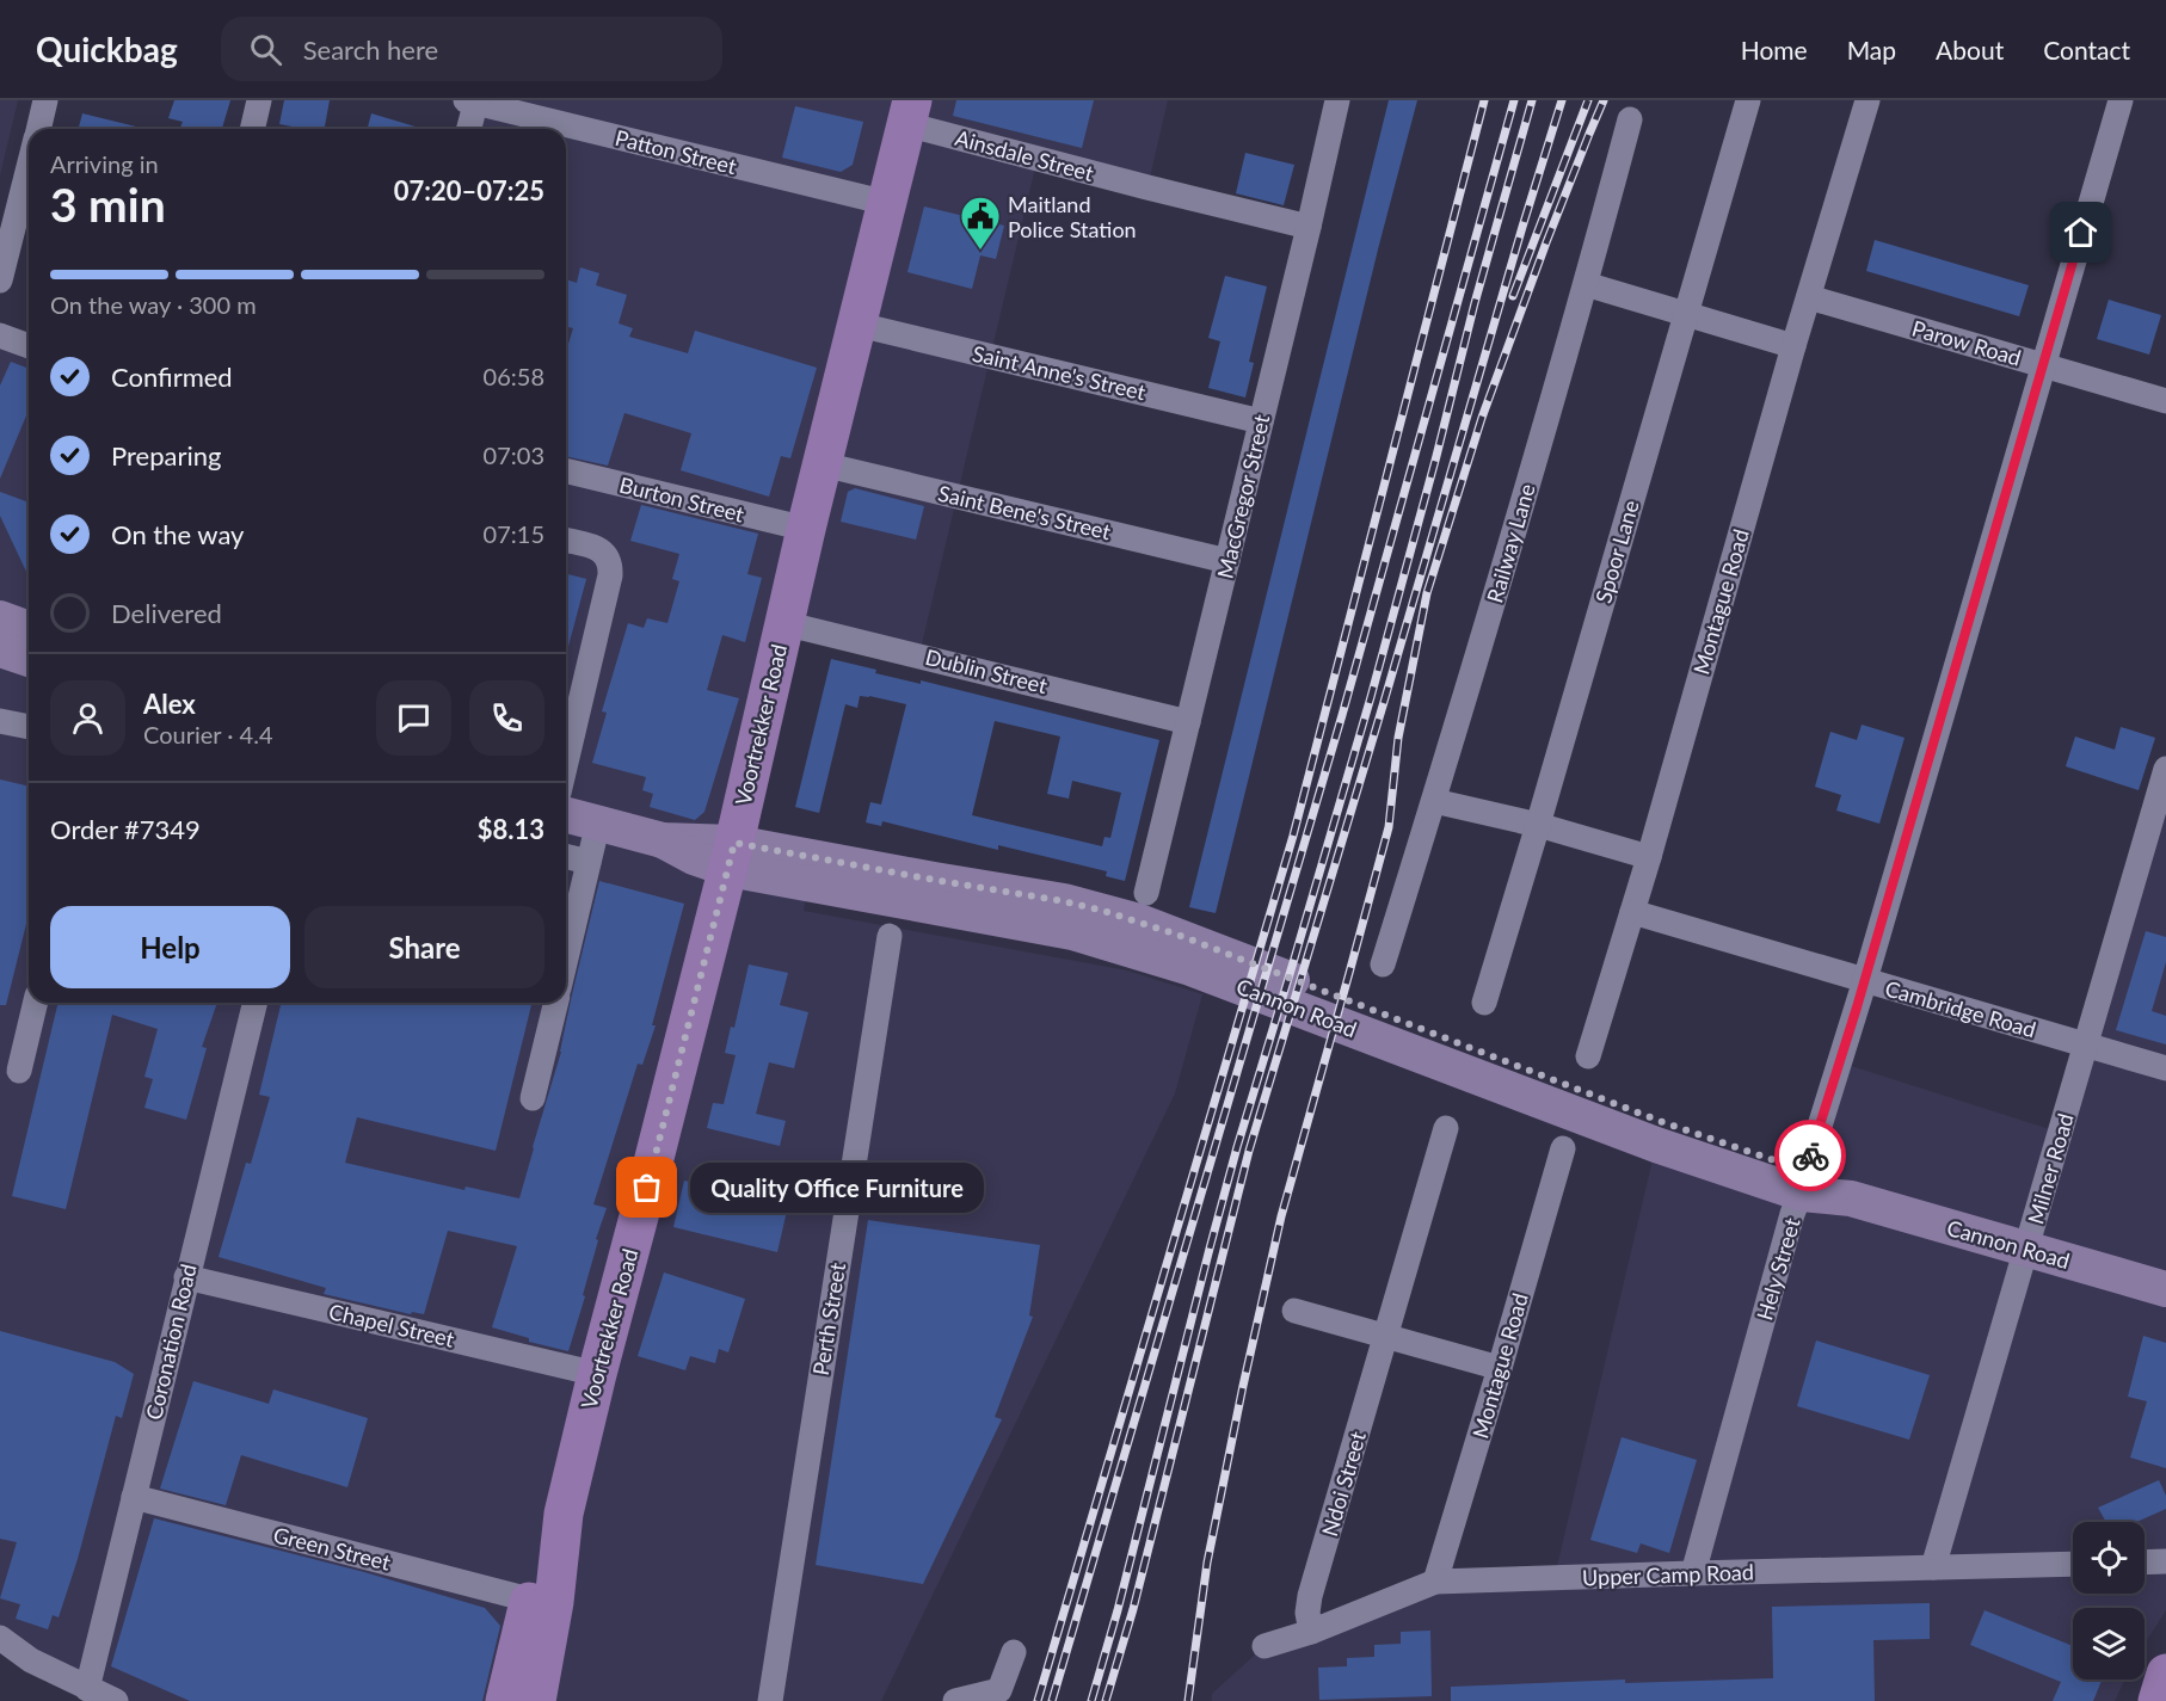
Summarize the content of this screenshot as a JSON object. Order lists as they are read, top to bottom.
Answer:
{
  "streets": {
    "main road": ["Voortrekker Road", "Cannon Road"],
    "street": [
      "Patton Street",
      "Ainsdale Street",
      "Parow Road",
      "Saint Anne's Street",
      "MacGregor Street",
      "Burton Street",
      "Saint Bene's Street",
      "Railway Lane",
      "Spoor Lane",
      "Montague Road",
      "Dublin Street",
      "Cambridge Road",
      "Milner Road",
      "Hely Street",
      "Perth Street",
      "Chapel Street",
      "Coronation Road",
      "Ndoi Street",
      "Green Street",
      "Upper Camp Road"
    ]
  },
  "crossings": [
    ["Patton Street", "Voortrekker Road"],
    ["Ainsdale Street", "MacGregor Street"],
    ["Ainsdale Street", "Voortrekker Road"],
    ["Parow Road", "Montague Road"],
    ["Parow Road", "Hely Street"],
    ["Saint Anne's Street", "MacGregor Street"],
    ["Saint Anne's Street", "Voortrekker Road"],
    ["MacGregor Street", "Saint Bene's Street"],
    ["MacGregor Street", "Dublin Street"],
    ["Burton Street", "Voortrekker Road"],
    ["Saint Bene's Street", "Voortrekker Road"],
    ["Montague Road", "Cambridge Road"],
    ["Montague Road", "Upper Camp Road"],
    ["Dublin Street", "Voortrekker Road"],
    ["Voortrekker Road", "Cannon Road"],
    ["Voortrekker Road", "Chapel Street"],
    ["Voortrekker Road", "Green Street"],
    ["Cannon Road", "Milner Road"],
    ["Cannon Road", "Hely Street"],
    ["Cambridge Road", "Milner Road"],
    ["Cambridge Road", "Hely Street"],
    ["Milner Road", "Upper Camp Road"],
    ["Hely Street", "Upper Camp Road"],
    ["Chapel Street", "Coronation Road"],
    ["Coronation Road", "Green Street"],
    ["Ndoi Street", "Upper Camp Road"]
  ],
  "places": {
    "public building": ["Maitland Police Station"],
    "other": ["Quality Office Furniture"]
  },
  "page": {
    "header": "Quickbag",
    "search": "Search here",
    "nav": [
      "Home",
      "Map",
      "About",
      "Contact"
    ],
    "heading": ["3 min", "Arriving in", "07:20–07:25"],
    "panel": [
      "Alex",
      "Courier · 4.4",
      "Order #7349",
      "$8.13"
    ],
    "bar": "On the way · 300 m",
    "list": [
      ["Confirmed", "06:58"],
      ["Preparing", "07:03"],
      ["On the way", "07:15"],
      "Delivered"
    ],
    "buttons": ["Help", "Share"],
    "bubble": "Quality Office Furniture"
  }
}
